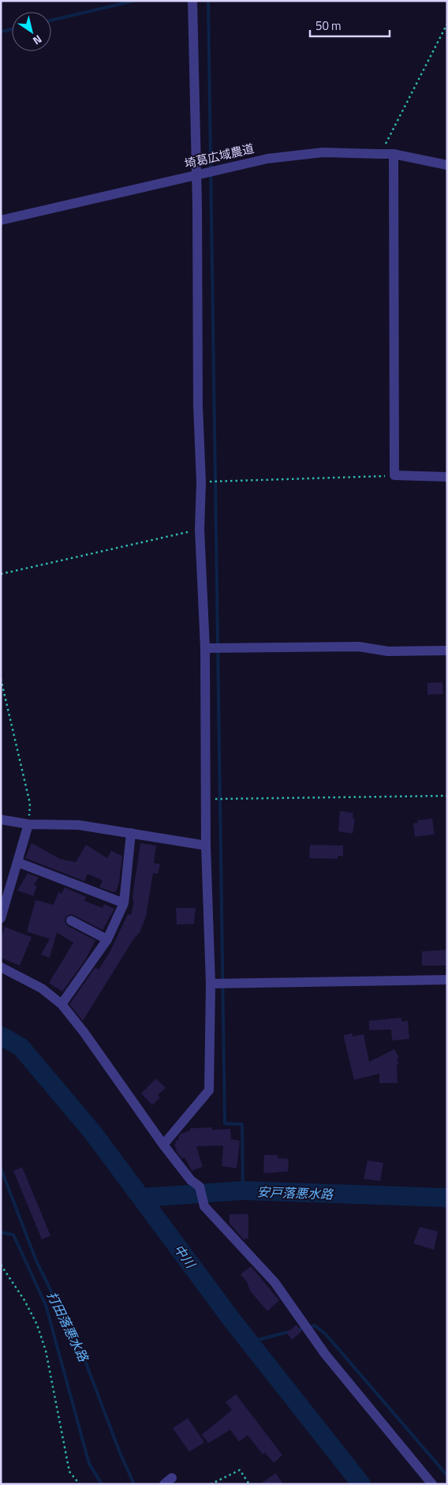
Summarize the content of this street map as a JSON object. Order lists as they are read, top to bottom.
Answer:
{
  "streets": {
    "street": ["埼葛広域農道"]
  },
  "water": ["安戸落悪水路", "中川", "打田落悪水路"],
  "scale_bar": "50 m",
  "north": "bottom right"
}
